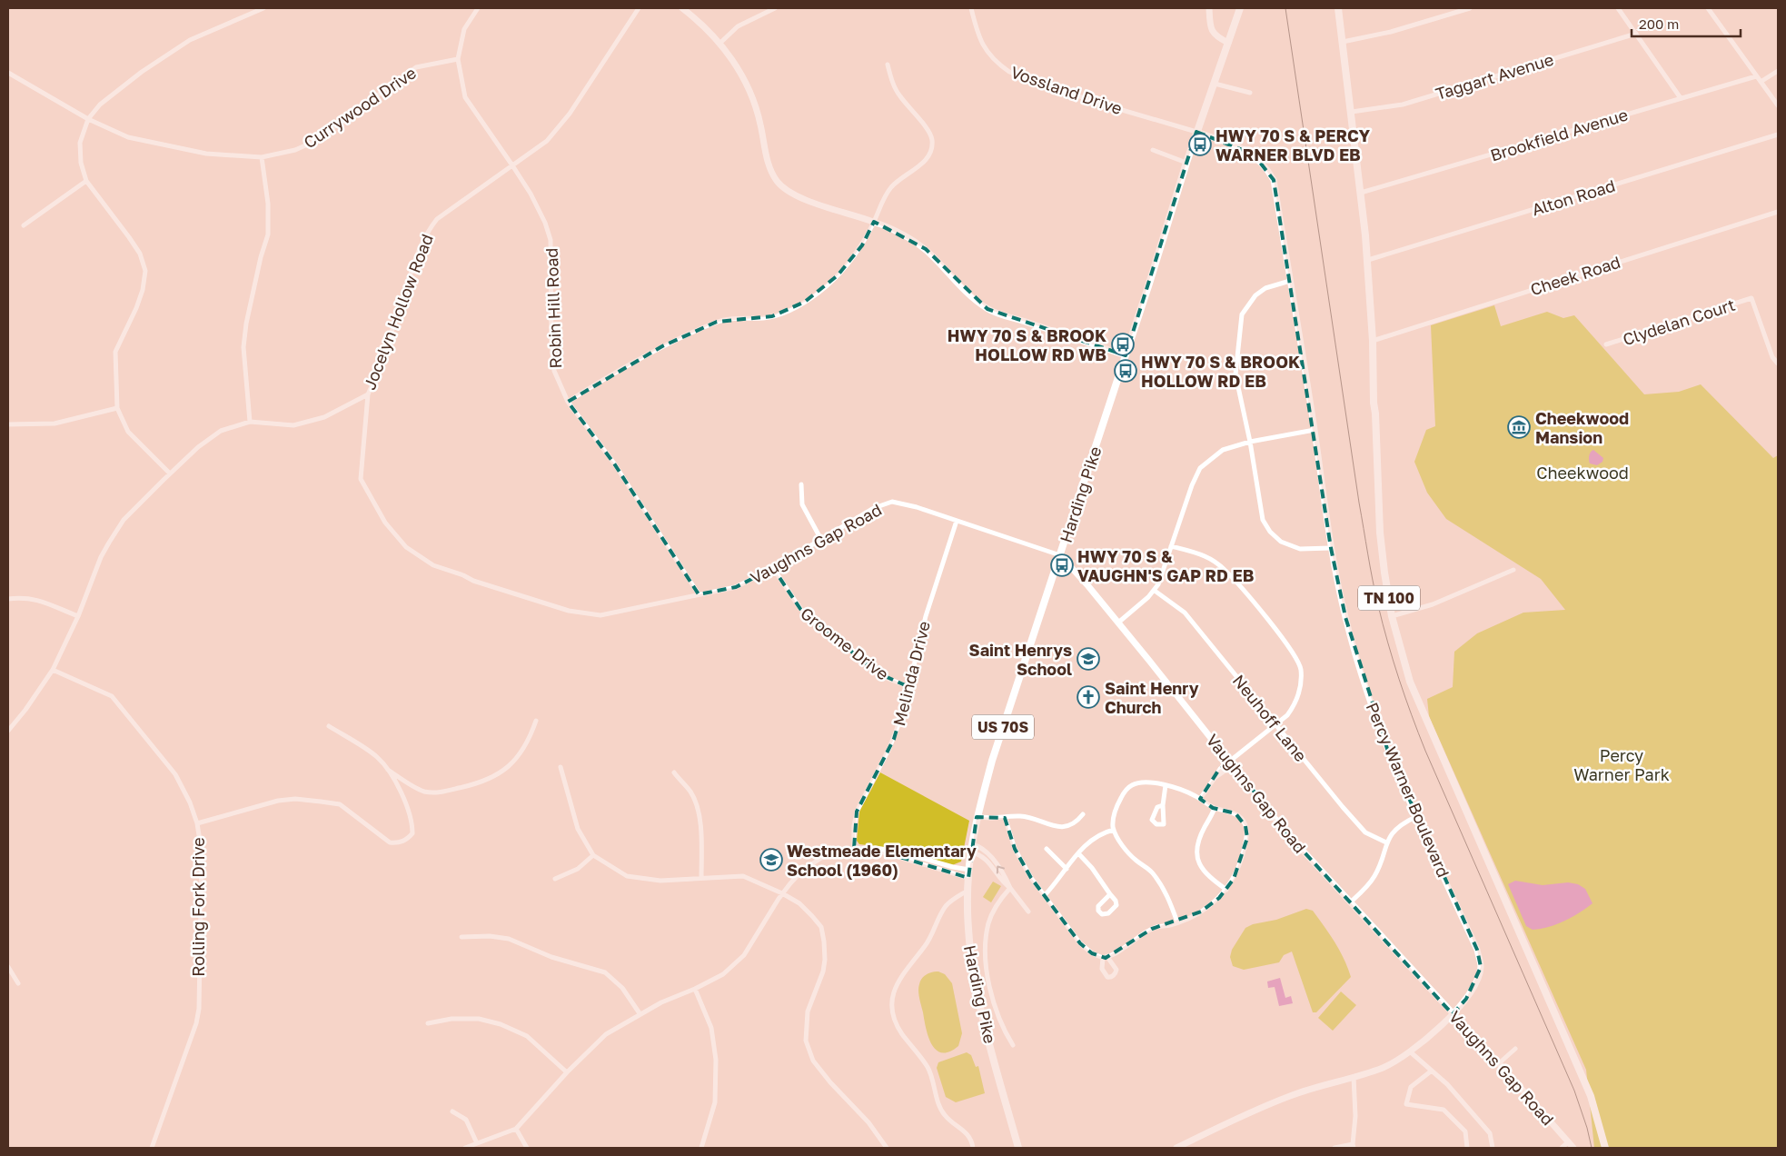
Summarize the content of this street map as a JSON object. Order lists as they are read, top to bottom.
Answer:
{
  "streets": {
    "main road": ["Harding Pike", "TN 100", "US 70S"],
    "street": [
      "Taggart Avenue",
      "Vossland Drive",
      "Currywood Drive",
      "Brookfield Avenue",
      "Alton Road",
      "Cheek Road",
      "Robin Hill Road",
      "Jocelyn Hollow Road",
      "Clydelan Court",
      "Vaughns Gap Road",
      "Groome Drive",
      "Melinda Drive",
      "Neuhoff Lane",
      "Percy Warner Boulevard",
      "Rolling Fork Drive"
    ]
  },
  "crossings": [
    ["Taggart Avenue", "TN 100"],
    ["Vossland Drive", "Harding Pike"],
    ["Vossland Drive", "Percy Warner Boulevard"],
    ["Currywood Drive", "Robin Hill Road"],
    ["Brookfield Avenue", "TN 100"],
    ["Alton Road", "TN 100"],
    ["Cheek Road", "TN 100"],
    ["Robin Hill Road", "Jocelyn Hollow Road"],
    ["Robin Hill Road", "Vaughns Gap Road"],
    ["Jocelyn Hollow Road", "Vaughns Gap Road"],
    ["Jocelyn Hollow Road", "Rolling Fork Drive"],
    ["Harding Pike", "Vaughns Gap Road"],
    ["Harding Pike", "Percy Warner Boulevard"],
    ["Vaughns Gap Road", "Groome Drive"],
    ["Vaughns Gap Road", "Melinda Drive"],
    ["Vaughns Gap Road", "Percy Warner Boulevard"],
    ["Groome Drive", "Melinda Drive"]
  ],
  "parks": ["Cheekwood", "Percy Warner Park"],
  "places": {
    "bus stop": [
      "HWY 70 S & PERCY WARNER BLVD EB",
      "HWY 70 S & BROOK HOLLOW RD WB",
      "HWY 70 S & BROOK HOLLOW RD EB",
      "HWY 70 S & VAUGHN'S GAP RD EB"
    ],
    "museum": ["Cheekwood Mansion"],
    "school or university": ["Saint Henrys School", "Westmeade Elementary School (1960)"],
    "church": ["Saint Henry Church"]
  },
  "scale_bar": "200 m"
}
